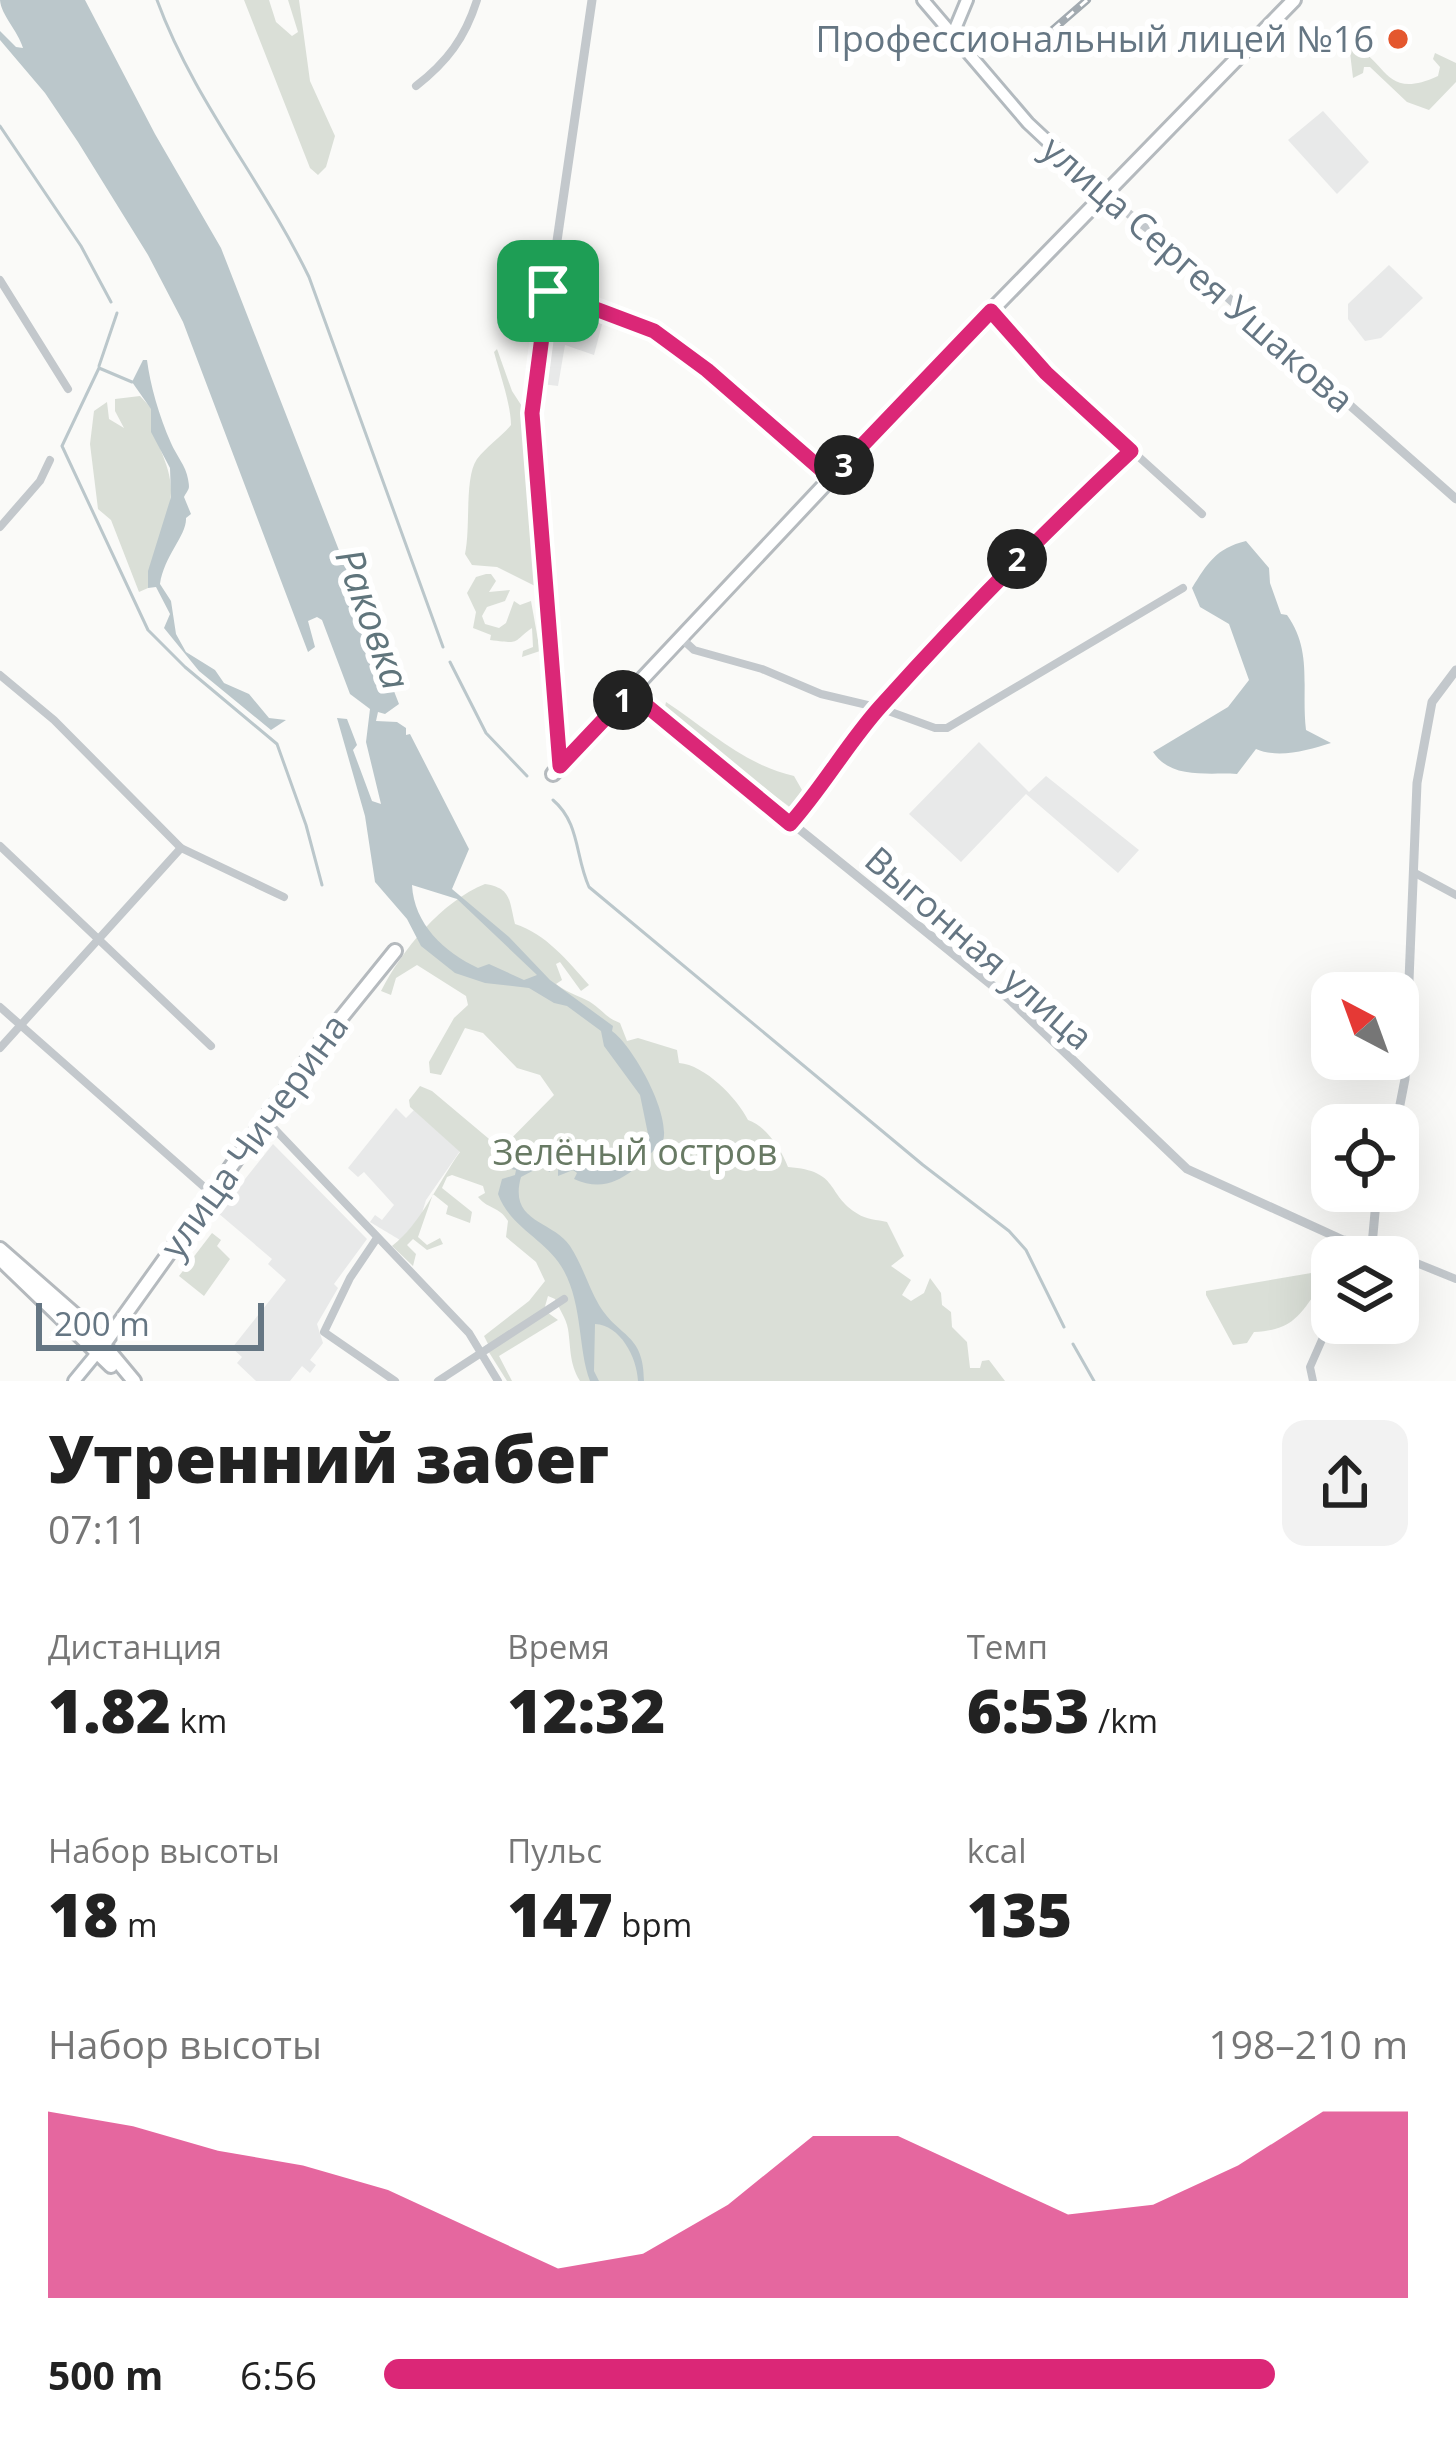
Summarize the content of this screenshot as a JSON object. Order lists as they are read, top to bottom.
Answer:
{
  "streets": {
    "main road": ["улица Сергея Ушакова", "улица Чичерина"],
    "street": ["Выгонная улица"]
  },
  "water": ["Раковка"],
  "parks": ["Зелёный остров"],
  "places": ["Профессиональный лицей №16"],
  "scale_bar": "200 m",
  "north": "top left",
  "page": {
    "pins": ["3", "2", "1"],
    "scale": "200 m",
    "heading": ["Утренний забег", "07:11"],
    "stats": [
      ["Дистанция", "1.82 km"],
      ["Время", "12:32"],
      ["Темп", "6:53 /km"],
      ["Набор высоты", "18 m"],
      ["Пульс", "147 bpm"],
      ["kcal", "135"]
    ],
    "chart": ["Набор высоты", "198–210 m"],
    "list": [
      {
        "name": "500 m",
        "note": "6:56"
      }
    ]
  }
}
